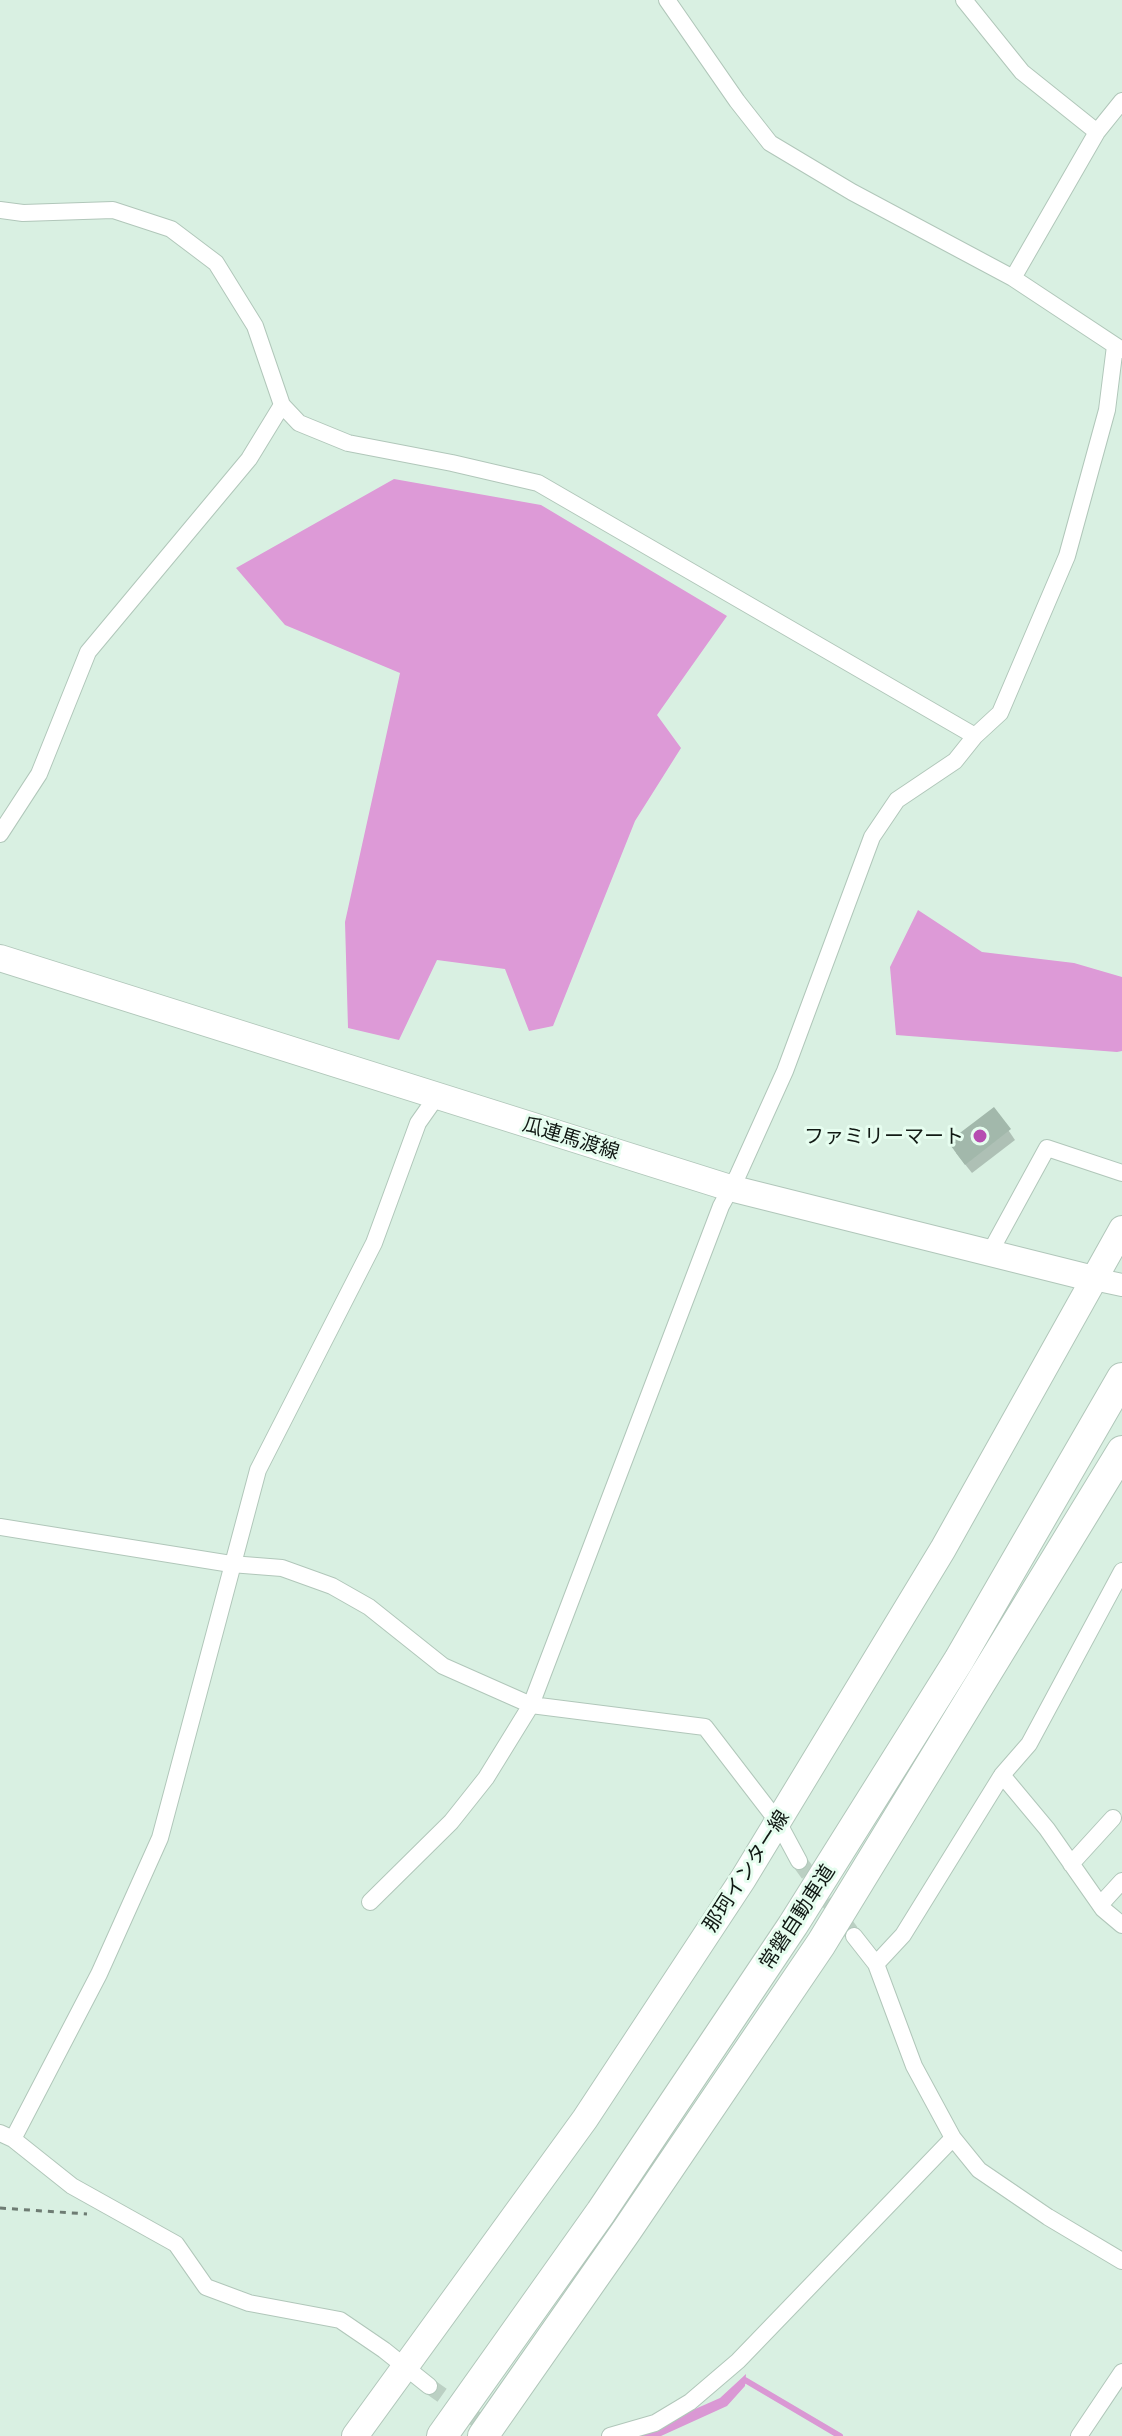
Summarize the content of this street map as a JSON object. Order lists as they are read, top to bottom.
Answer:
{
  "streets": {
    "highway": ["常磐自動車道"],
    "main road": ["瓜連馬渡線", "那珂インター線"]
  },
  "crossings": [
    ["瓜連馬渡線", "那珂インター線"]
  ],
  "places": ["ファミリーマート"]
}
